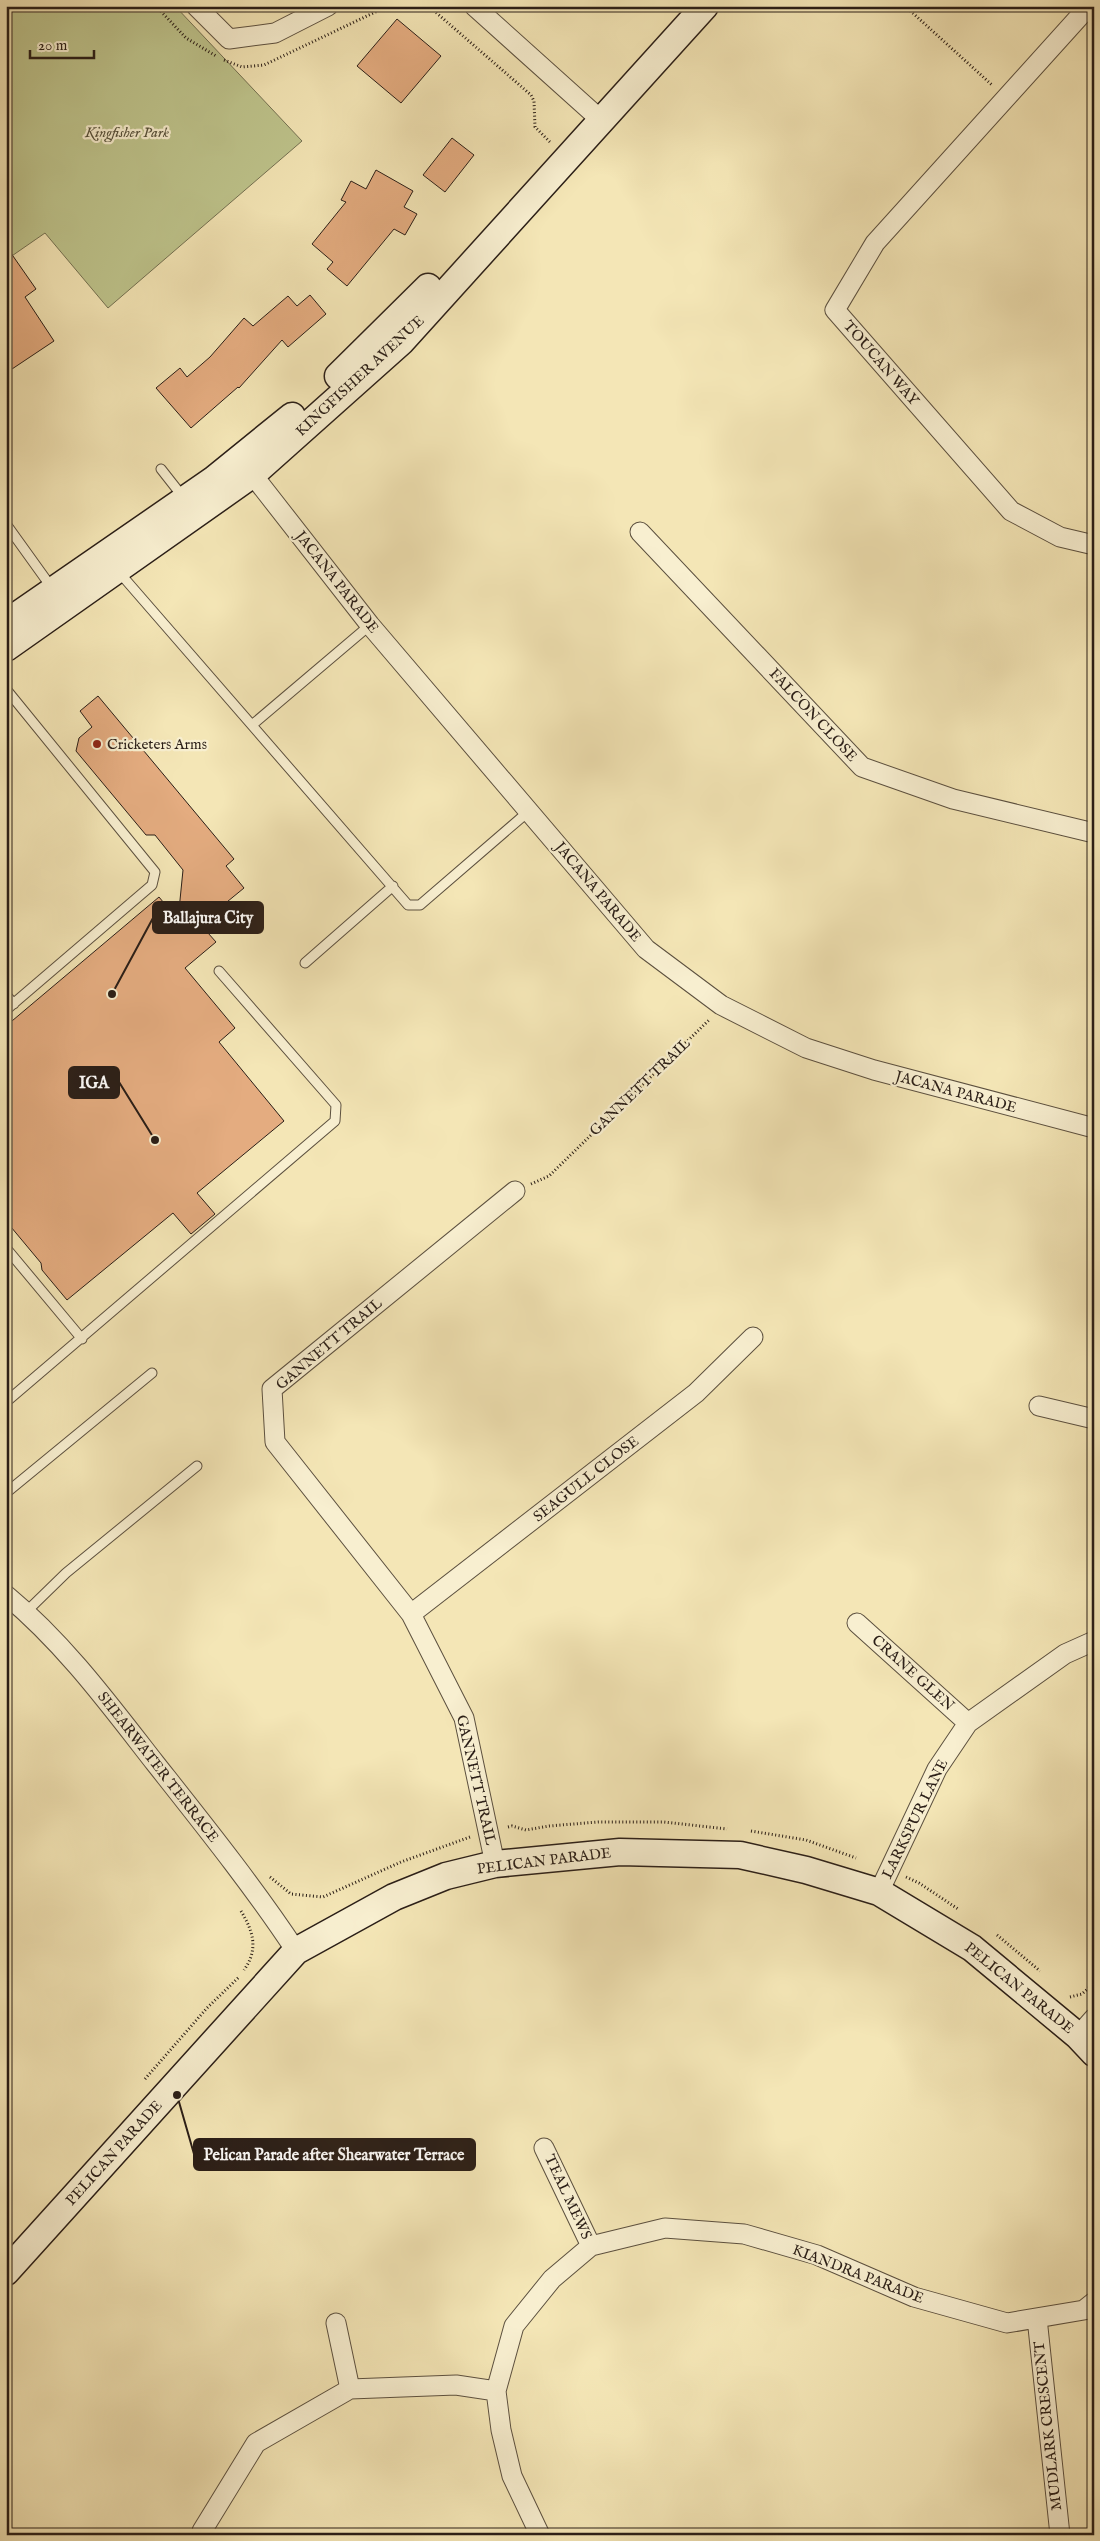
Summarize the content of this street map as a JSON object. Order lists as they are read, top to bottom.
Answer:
{
  "streets": {
    "street": [
      "TOUCAN WAY",
      "KINGFISHER AVENUE",
      "JACANA PARADE",
      "FALCON CLOSE",
      "GANNETT TRAIL",
      "SEAGULL CLOSE",
      "CRANE GLEN",
      "SHEARWATER TERRACE",
      "LARKSPUR LANE",
      "PELICAN PARADE",
      "TEAL MEWS",
      "KIANDRA PARADE",
      "MUDLARK CRESCENT"
    ]
  },
  "crossings": [
    ["KINGFISHER AVENUE", "JACANA PARADE"],
    ["JACANA PARADE", "GANNETT TRAIL"],
    ["GANNETT TRAIL", "SEAGULL CLOSE"],
    ["GANNETT TRAIL", "PELICAN PARADE"],
    ["CRANE GLEN", "LARKSPUR LANE"],
    ["SHEARWATER TERRACE", "PELICAN PARADE"],
    ["LARKSPUR LANE", "PELICAN PARADE"],
    ["TEAL MEWS", "KIANDRA PARADE"],
    ["KIANDRA PARADE", "MUDLARK CRESCENT"]
  ],
  "parks": ["Kingfisher Park"],
  "places": [
    "Cricketers Arms",
    "Ballajura City",
    "IGA",
    "Pelican Parade after Shearwater Terrace"
  ],
  "scale_bar": "20 m"
}
